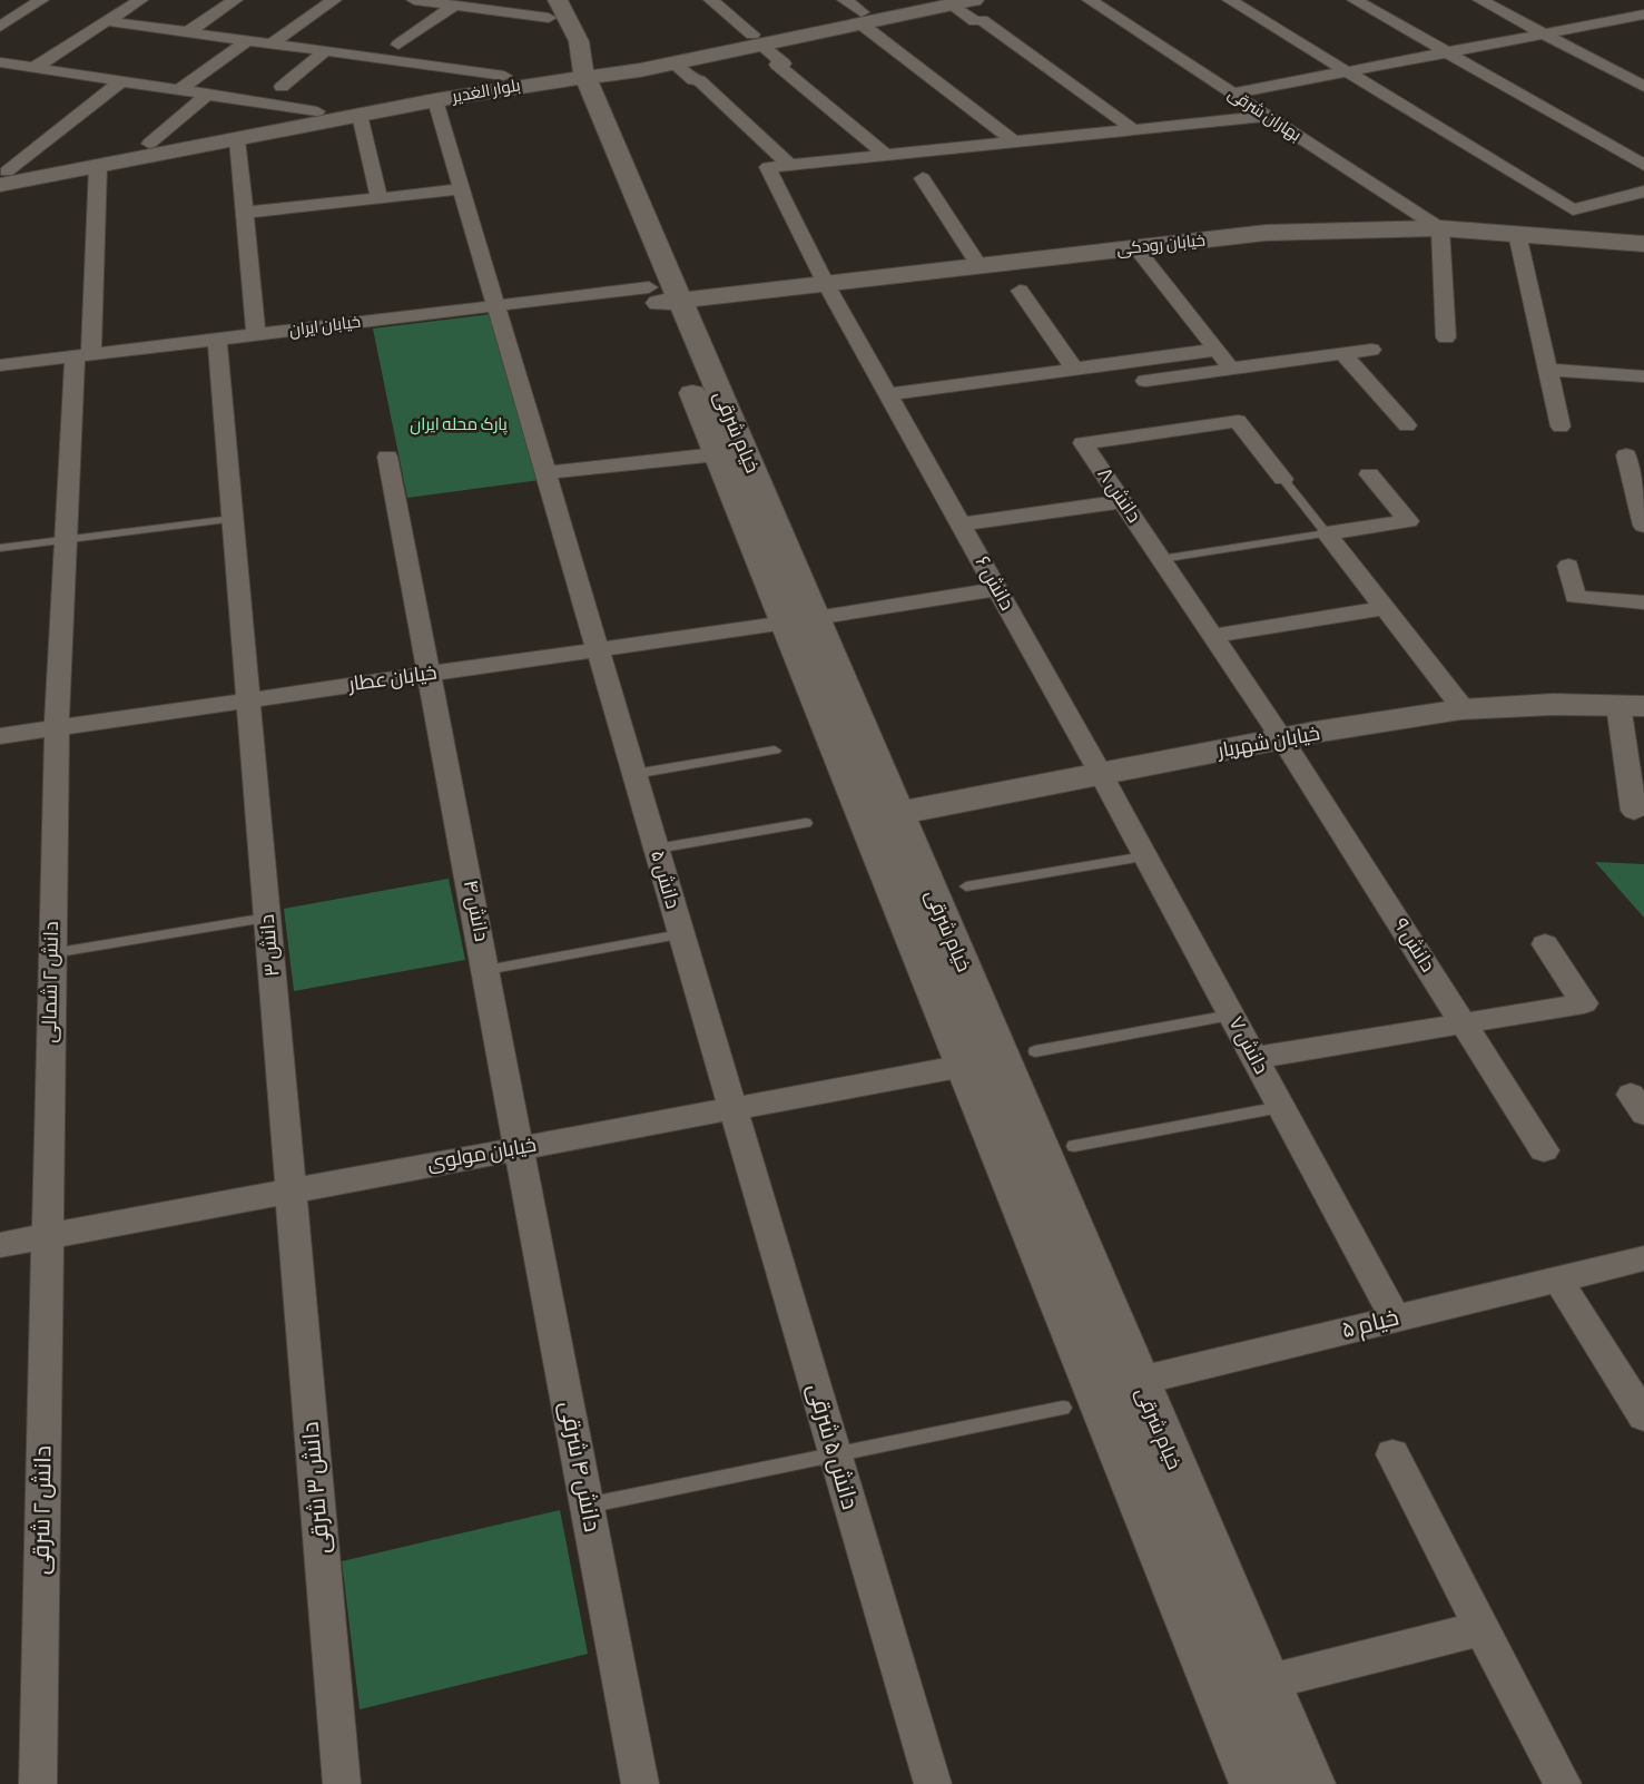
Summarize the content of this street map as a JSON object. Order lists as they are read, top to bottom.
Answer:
{
  "streets": {
    "street": [
      "بلوار الغدیر",
      "بهاران شرقی",
      "خیابان رودکی",
      "خیابان ایران",
      "خیام شرقی",
      "دانش ۸",
      "دانش ۶",
      "خیابان عطار",
      "خیابان شهریار",
      "دانش ۵",
      "دانش ۴",
      "دانش ۳",
      "دانش ۹",
      "دانش ۲ شمالی",
      "دانش ۷",
      "خیابان مولوی",
      "خیام ۵",
      "دانش ۵ شرقی",
      "دانش ۴ شرقی",
      "دانش ۳ شرقی",
      "دانش ۲ شرقی"
    ]
  },
  "crossings": [
    ["بلوار الغدیر", "خیام شرقی"],
    ["بلوار الغدیر", "دانش ۵"],
    ["بلوار الغدیر", "دانش ۲ شمالی"],
    ["بهاران شرقی", "خیابان رودکی"],
    ["خیابان رودکی", "خیابان ایران"],
    ["خیابان رودکی", "خیام شرقی"],
    ["خیابان رودکی", "دانش ۶"],
    ["خیابان ایران", "خیام شرقی"],
    ["خیابان ایران", "دانش ۵"],
    ["خیابان ایران", "دانش ۳"],
    ["خیابان ایران", "دانش ۲ شمالی"],
    ["خیام شرقی", "خیابان عطار"],
    ["خیام شرقی", "خیابان شهریار"],
    ["خیام شرقی", "خیابان مولوی"],
    ["خیام شرقی", "خیام ۵"],
    ["دانش ۸", "خیابان شهریار"],
    ["دانش ۸", "دانش ۹"],
    ["دانش ۶", "خیابان عطار"],
    ["دانش ۶", "خیابان شهریار"],
    ["دانش ۶", "دانش ۷"],
    ["خیابان عطار", "دانش ۵"],
    ["خیابان عطار", "دانش ۴"],
    ["خیابان عطار", "دانش ۳"],
    ["خیابان عطار", "دانش ۲ شمالی"],
    ["خیابان شهریار", "دانش ۹"],
    ["خیابان شهریار", "دانش ۷"],
    ["دانش ۵", "خیابان مولوی"],
    ["دانش ۵", "دانش ۵ شرقی"],
    ["دانش ۴", "خیابان مولوی"],
    ["دانش ۴", "دانش ۴ شرقی"],
    ["دانش ۳", "خیابان مولوی"],
    ["دانش ۳", "دانش ۳ شرقی"],
    ["دانش ۲ شمالی", "خیابان مولوی"],
    ["دانش ۲ شمالی", "دانش ۲ شرقی"],
    ["دانش ۷", "خیام ۵"],
    ["خیابان مولوی", "دانش ۵ شرقی"],
    ["خیابان مولوی", "دانش ۴ شرقی"],
    ["خیابان مولوی", "دانش ۳ شرقی"],
    ["خیابان مولوی", "دانش ۲ شرقی"]
  ],
  "parks": ["پارک محله ایران"]
}
